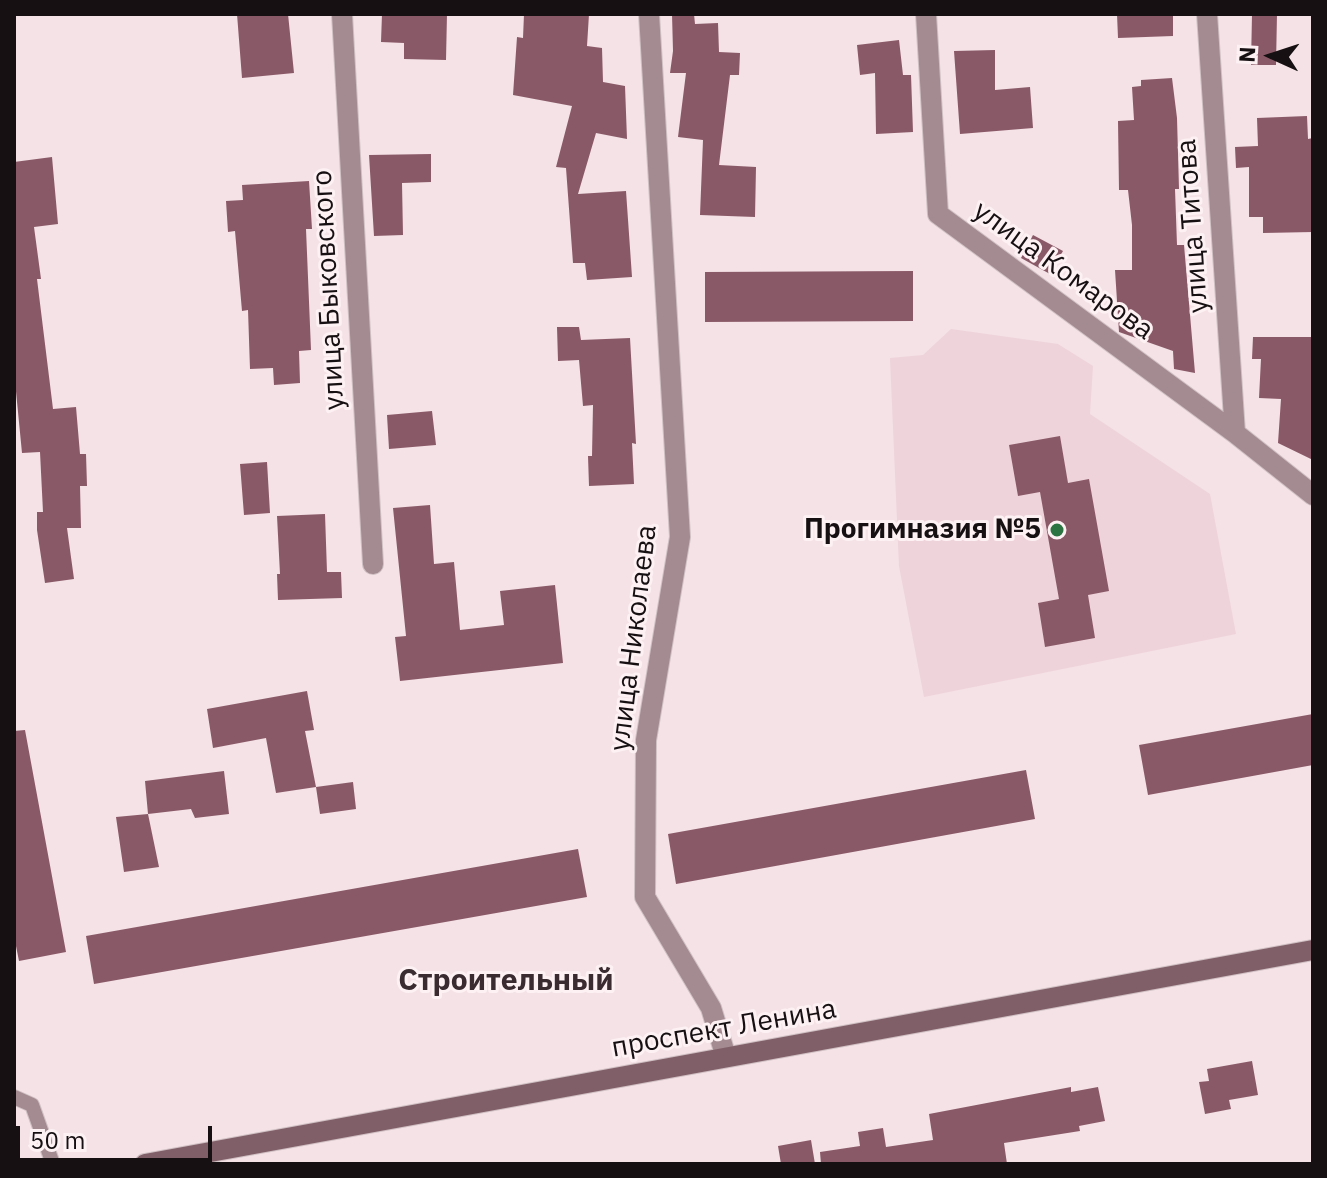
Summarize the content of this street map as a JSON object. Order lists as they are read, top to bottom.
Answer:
{
  "streets": {
    "main road": ["проспект Ленина"],
    "street": [
      "улица Титова",
      "улица Комарова",
      "улица Быковского",
      "улица Николаева"
    ]
  },
  "crossings": [
    ["улица Титова", "улица Комарова"],
    ["улица Николаева", "проспект Ленина"]
  ],
  "districts": ["Строительный"],
  "places": ["Прогимназия №5"],
  "scale_bar": "50 m",
  "north": "left"
}
